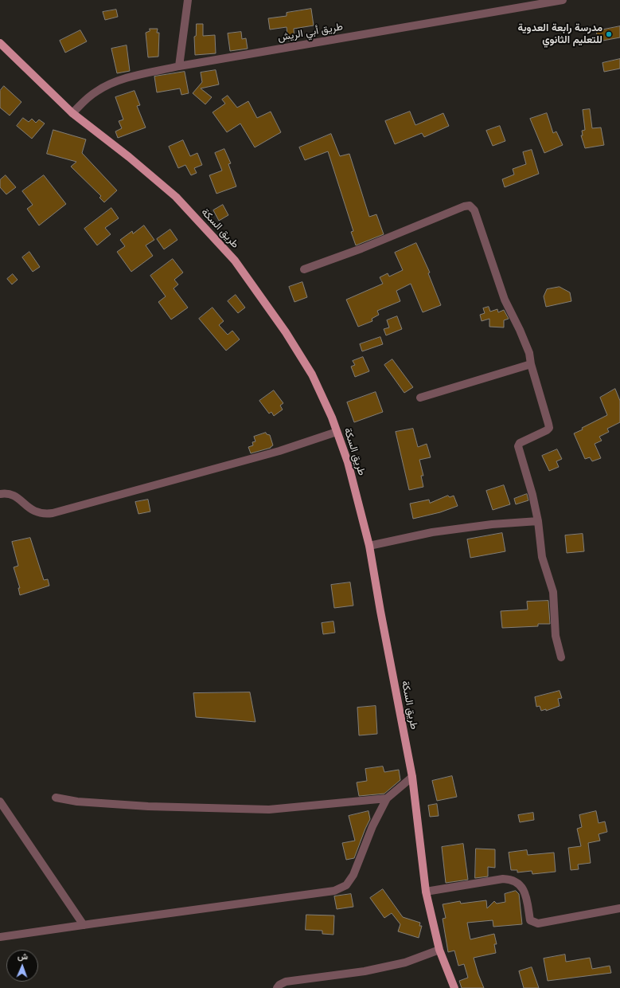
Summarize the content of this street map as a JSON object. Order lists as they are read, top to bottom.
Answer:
{
  "streets": {
    "main road": ["طريق السكة"],
    "street": ["طريق أبي الريش"]
  },
  "crossings": [
    ["طريق أبي الريش", "طريق السكة"]
  ],
  "places": ["مدرسة رابعة العدوية للتعليم الثانوي"],
  "north": "top"
}
